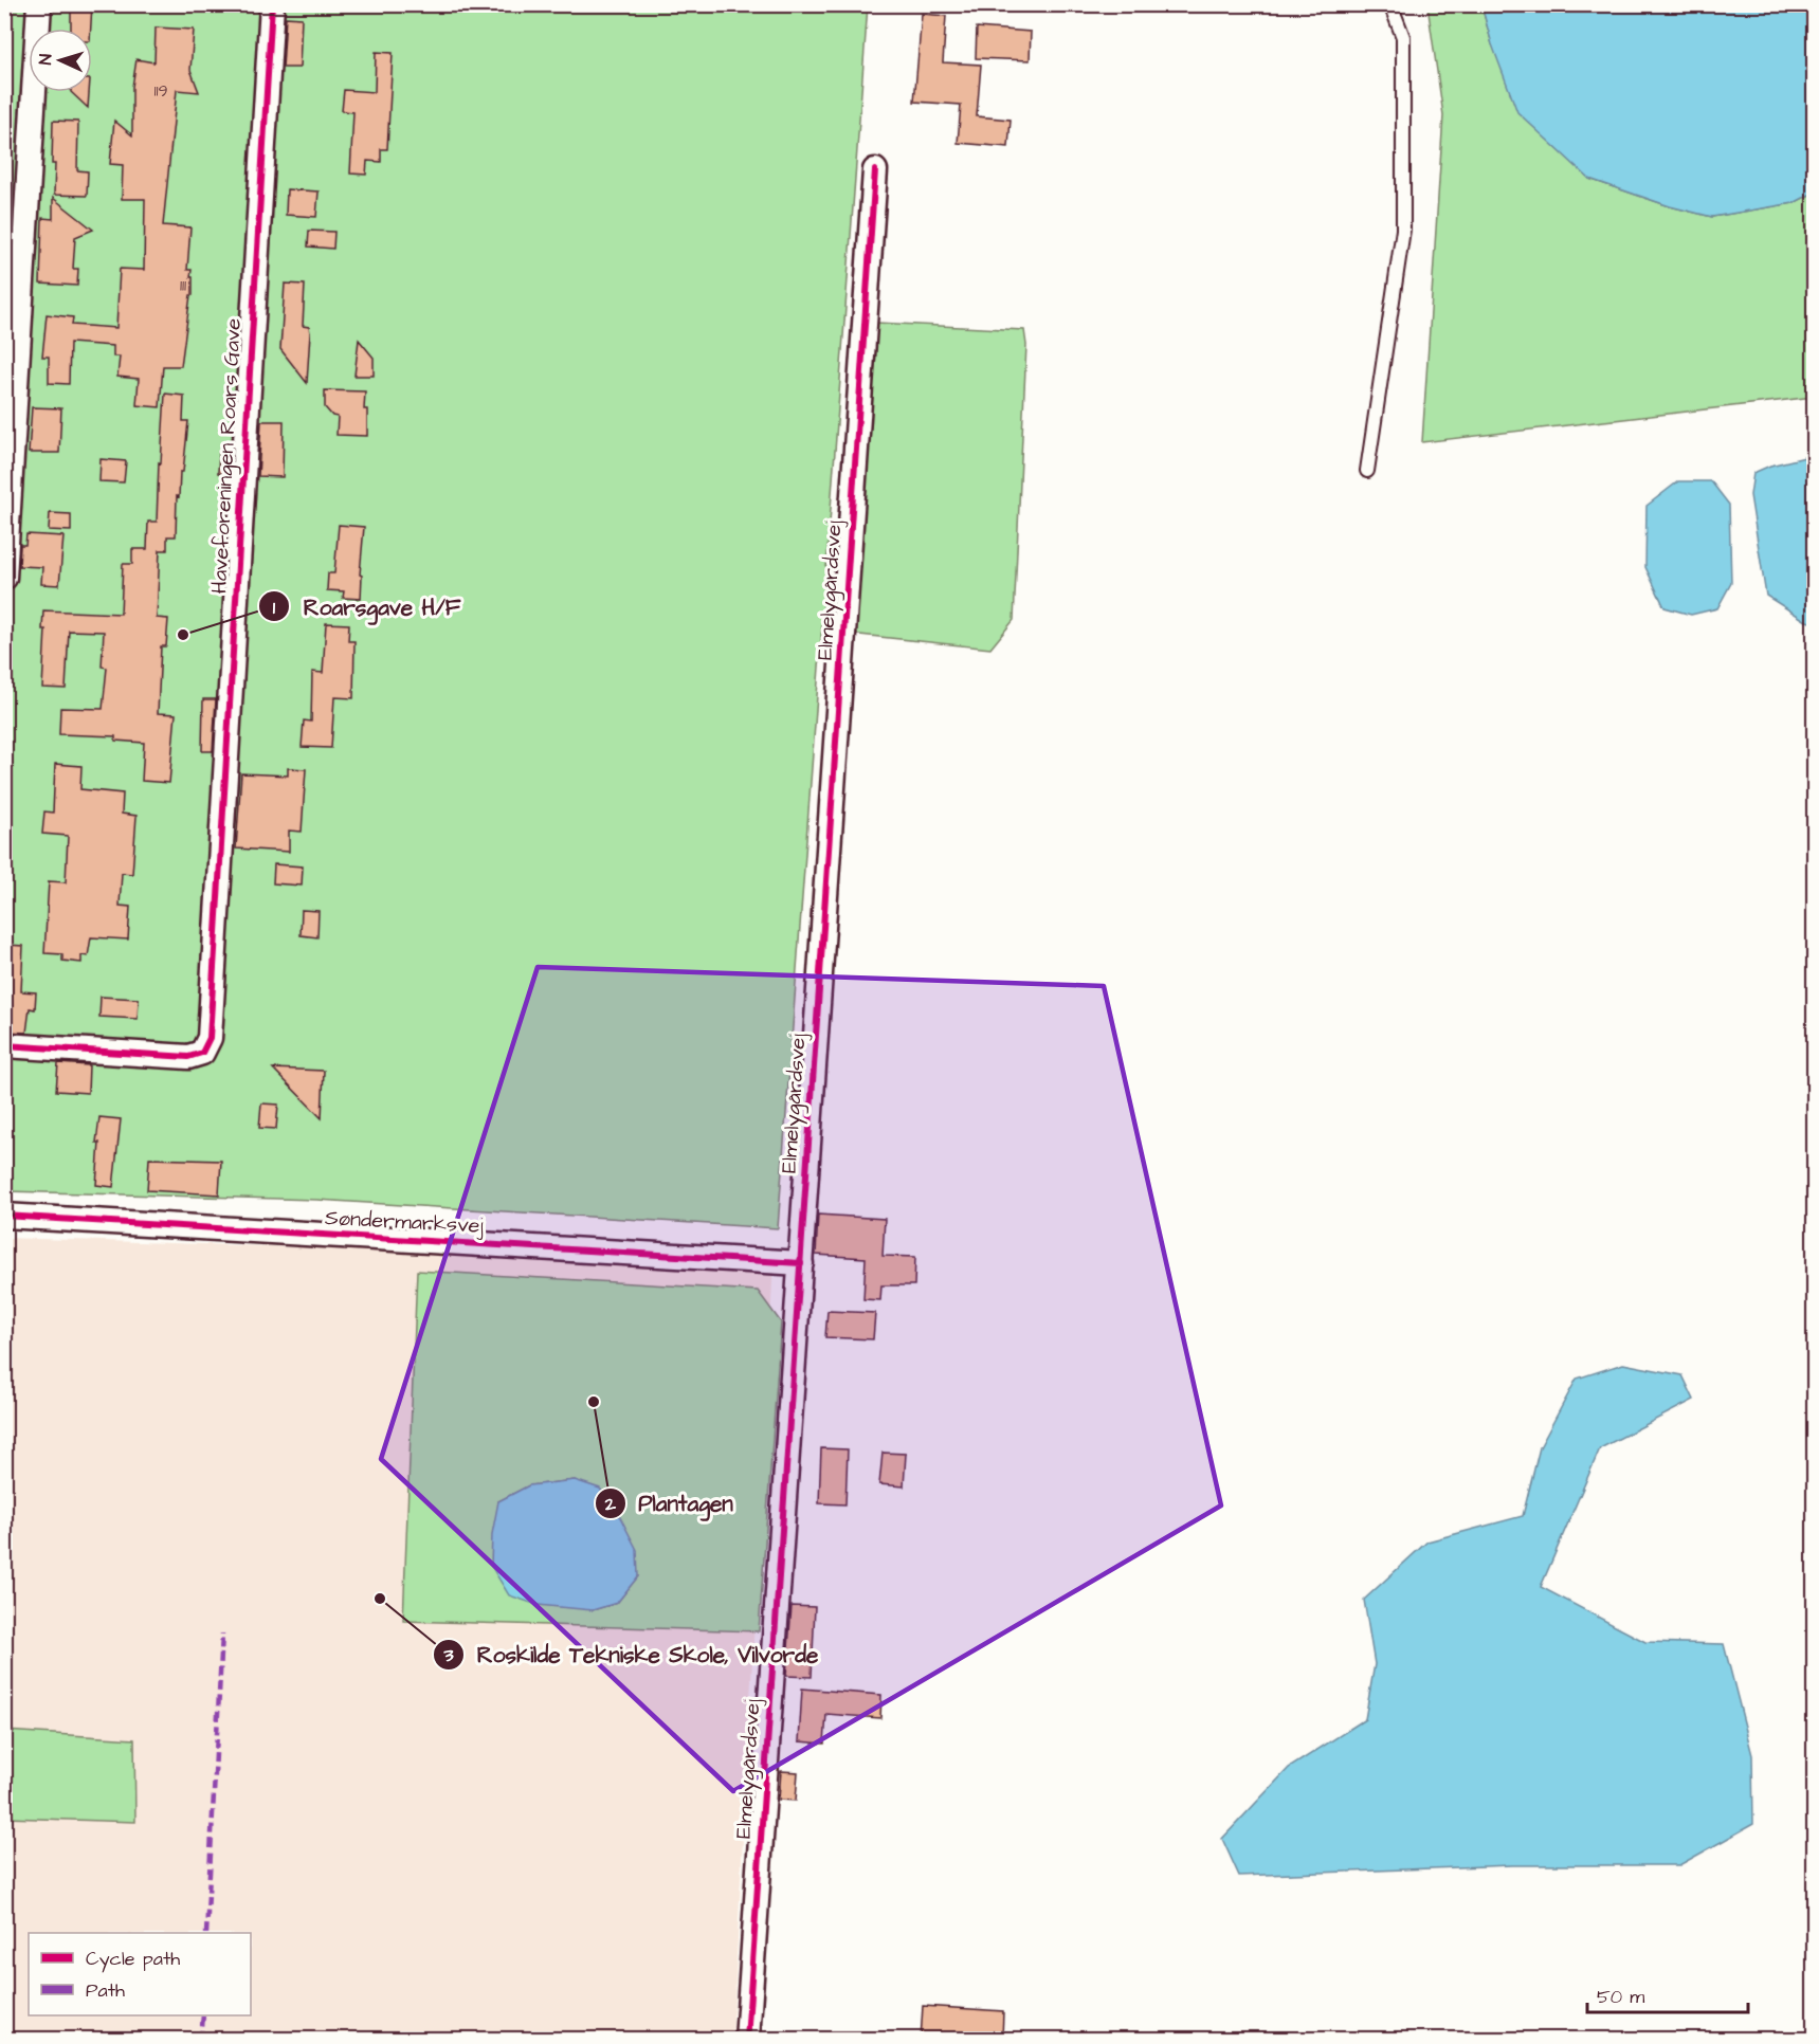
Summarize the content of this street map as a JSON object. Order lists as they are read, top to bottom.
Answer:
{
  "streets": {
    "street": ["Haveforeningen Roars Gave", "Elmelygårdsvej", "Søndermarksvej"]
  },
  "crossings": [
    ["Elmelygårdsvej", "Søndermarksvej"]
  ],
  "places": ["Roarsgave H/F", "Plantagen", "Roskilde Tekniske Skole, Vilvorde"],
  "house_numbers": ["119", "111"],
  "legend": ["Cycle path", "Path"],
  "scale_bar": "50 m",
  "north": "left"
}
